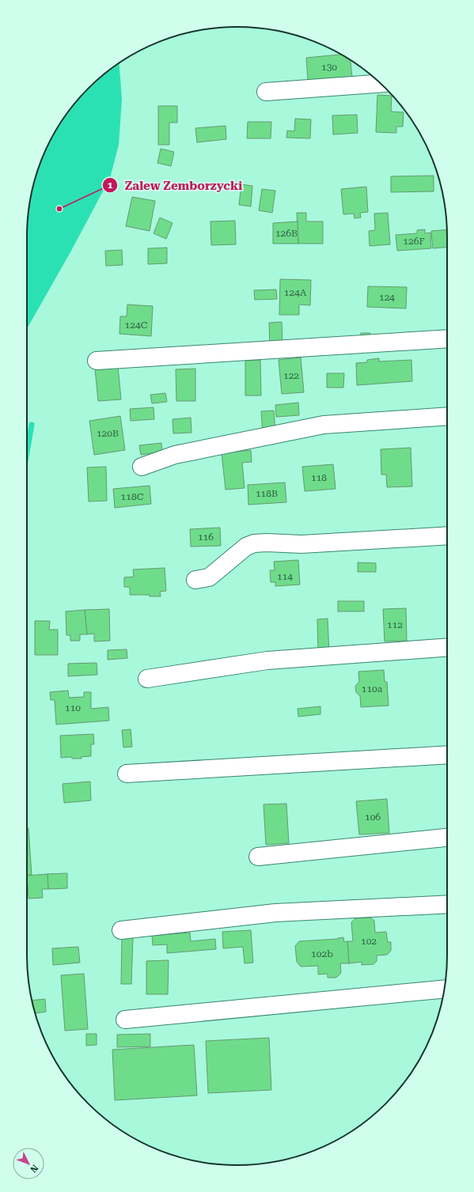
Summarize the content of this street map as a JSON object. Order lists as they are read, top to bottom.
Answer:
{
  "places": ["Zalew Zemborzycki"],
  "house_numbers": [
    "130",
    "126B",
    "126F",
    "124A",
    "124",
    "124C",
    "122",
    "120B",
    "118",
    "118B",
    "118C",
    "116",
    "114",
    "112",
    "110a",
    "110",
    "106",
    "102",
    "102b"
  ],
  "north": "bottom right"
}
